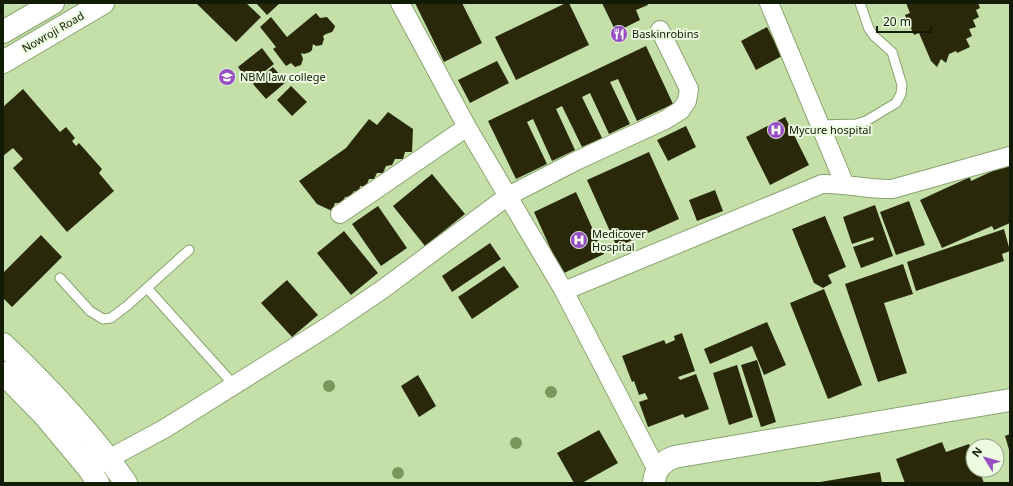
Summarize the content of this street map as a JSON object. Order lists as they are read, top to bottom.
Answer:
{
  "streets": {
    "street": ["Nowroji Road"]
  },
  "places": {
    "restaurant": ["Baskinrobins"],
    "school or university": ["NBM law college"],
    "hospital": ["Mycure hospital", "Medicover Hospital"]
  },
  "scale_bar": "20 m",
  "north": "top left"
}
